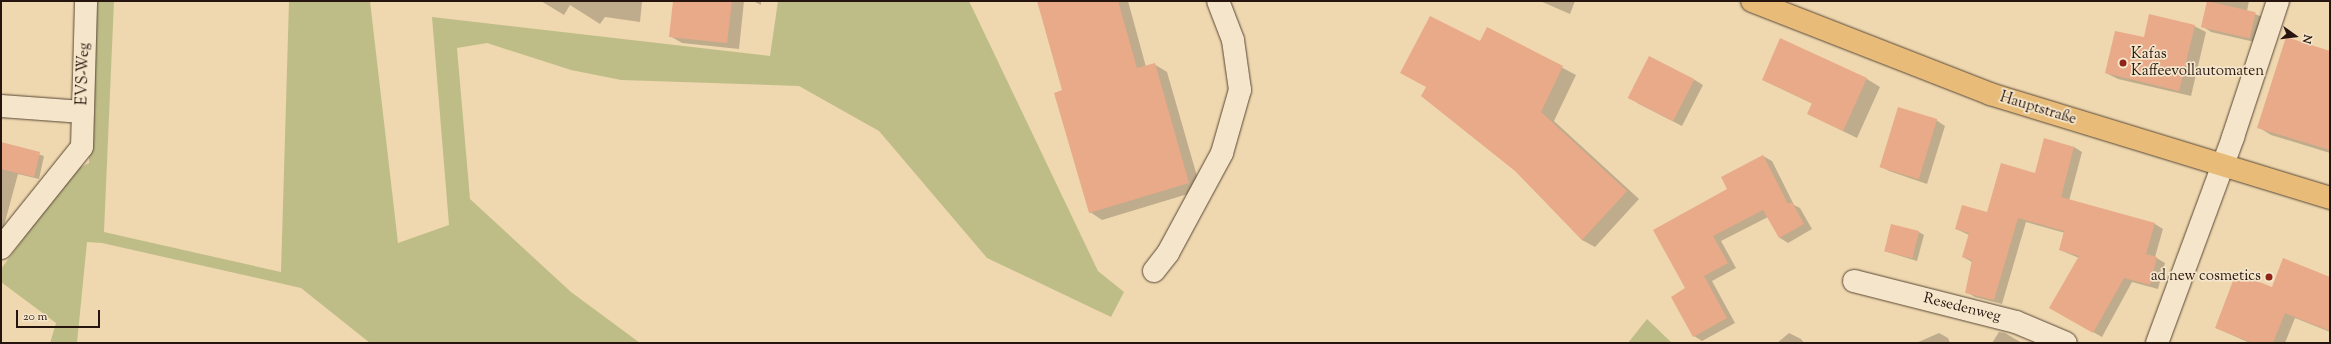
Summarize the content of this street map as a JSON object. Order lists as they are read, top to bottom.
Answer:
{
  "streets": {
    "main road": ["Hauptstraße"],
    "street": ["EVS-Weg", "Resedenweg"]
  },
  "places": ["Kafas Kaffeevollautomaten", "ad new cosmetics"],
  "scale_bar": "20 m",
  "north": "right"
}
